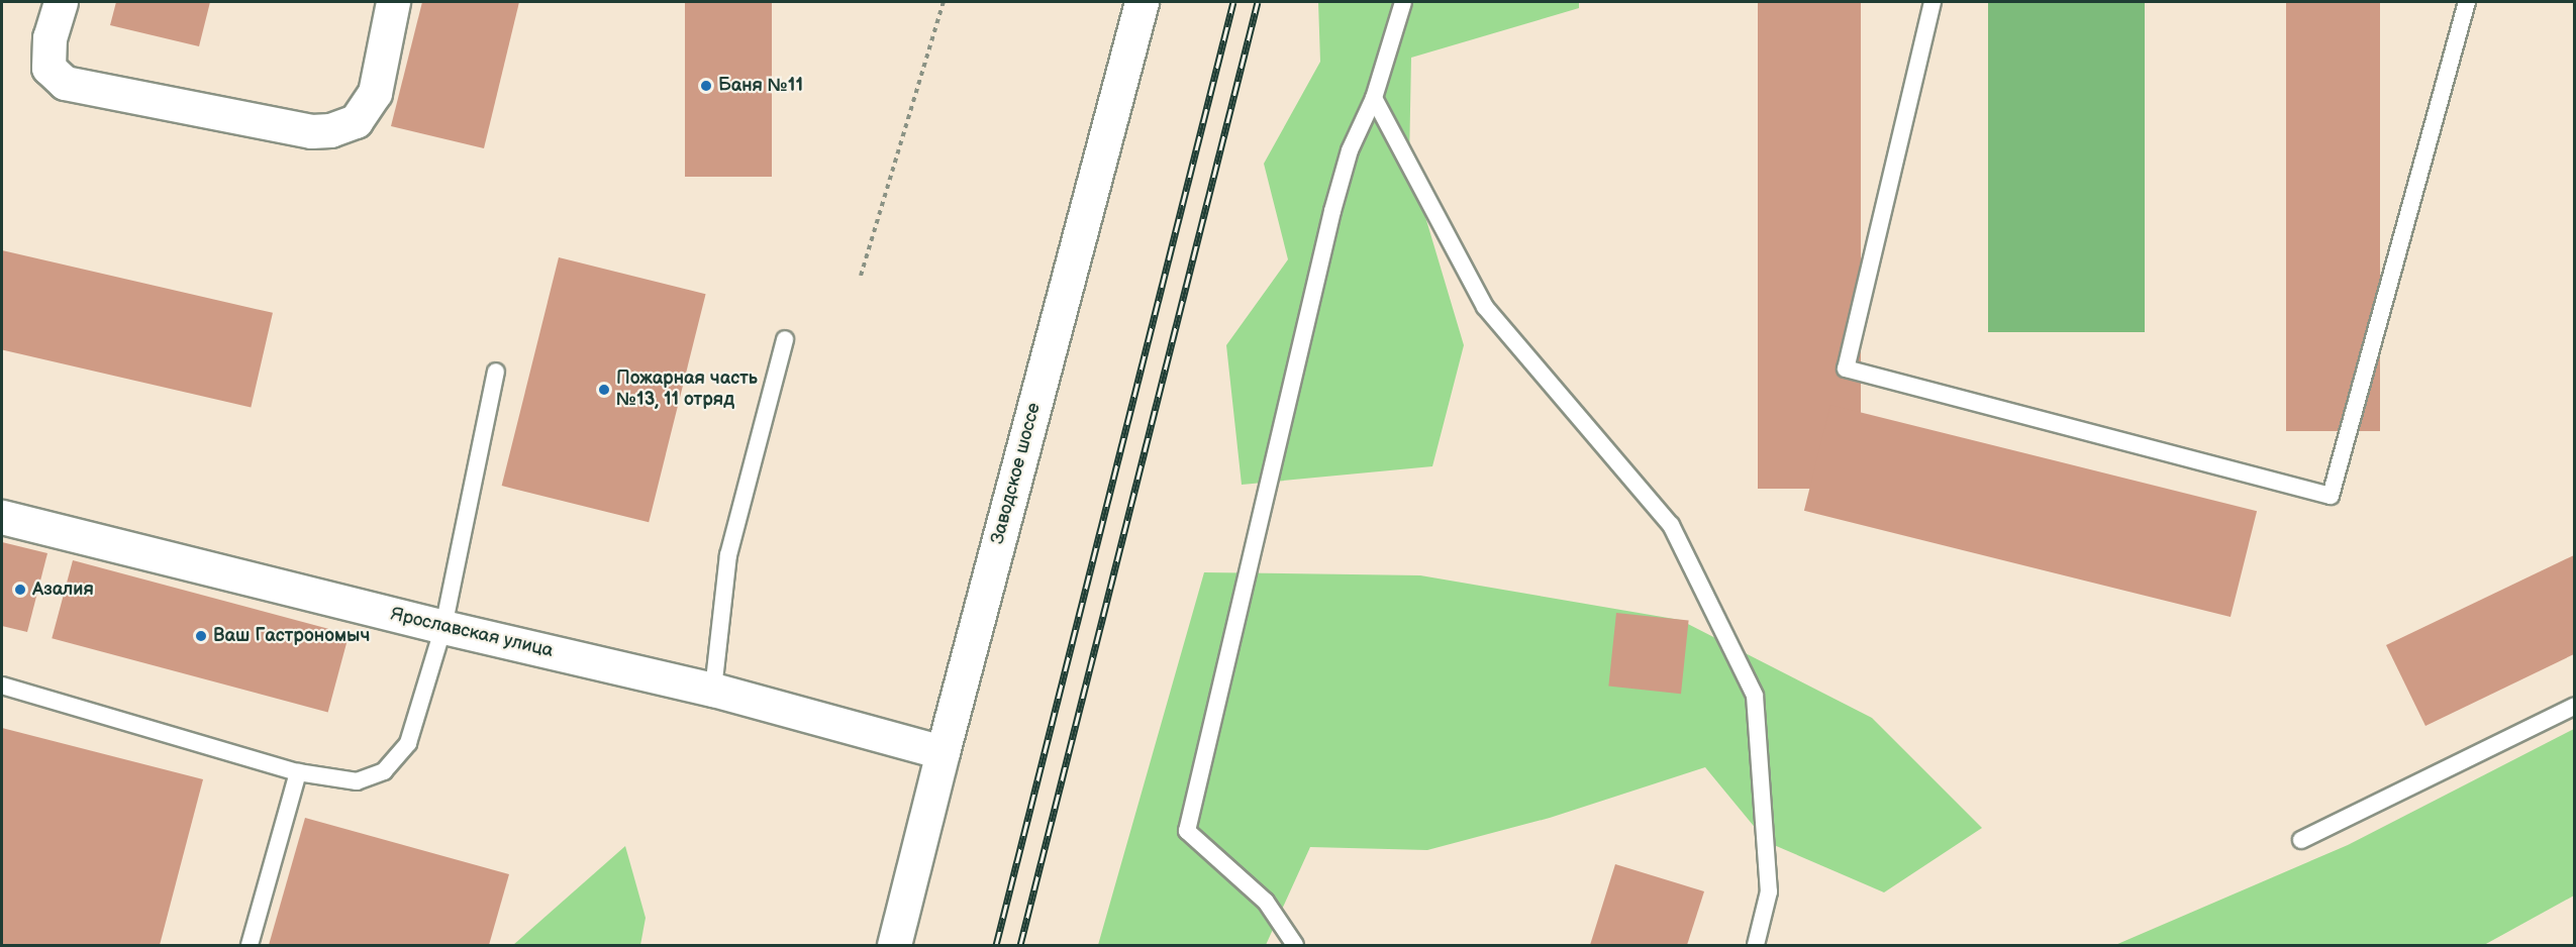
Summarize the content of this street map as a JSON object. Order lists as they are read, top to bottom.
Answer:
{
  "streets": {
    "street": ["Заводское шоссе", "Ярославская улица"]
  },
  "crossings": [
    ["Заводское шоссе", "Ярославская улица"]
  ],
  "places": [
    "Баня №11",
    "Пожарная часть №13, 11 отряд",
    "Азалия",
    "Ваш Гастрономыч"
  ]
}
